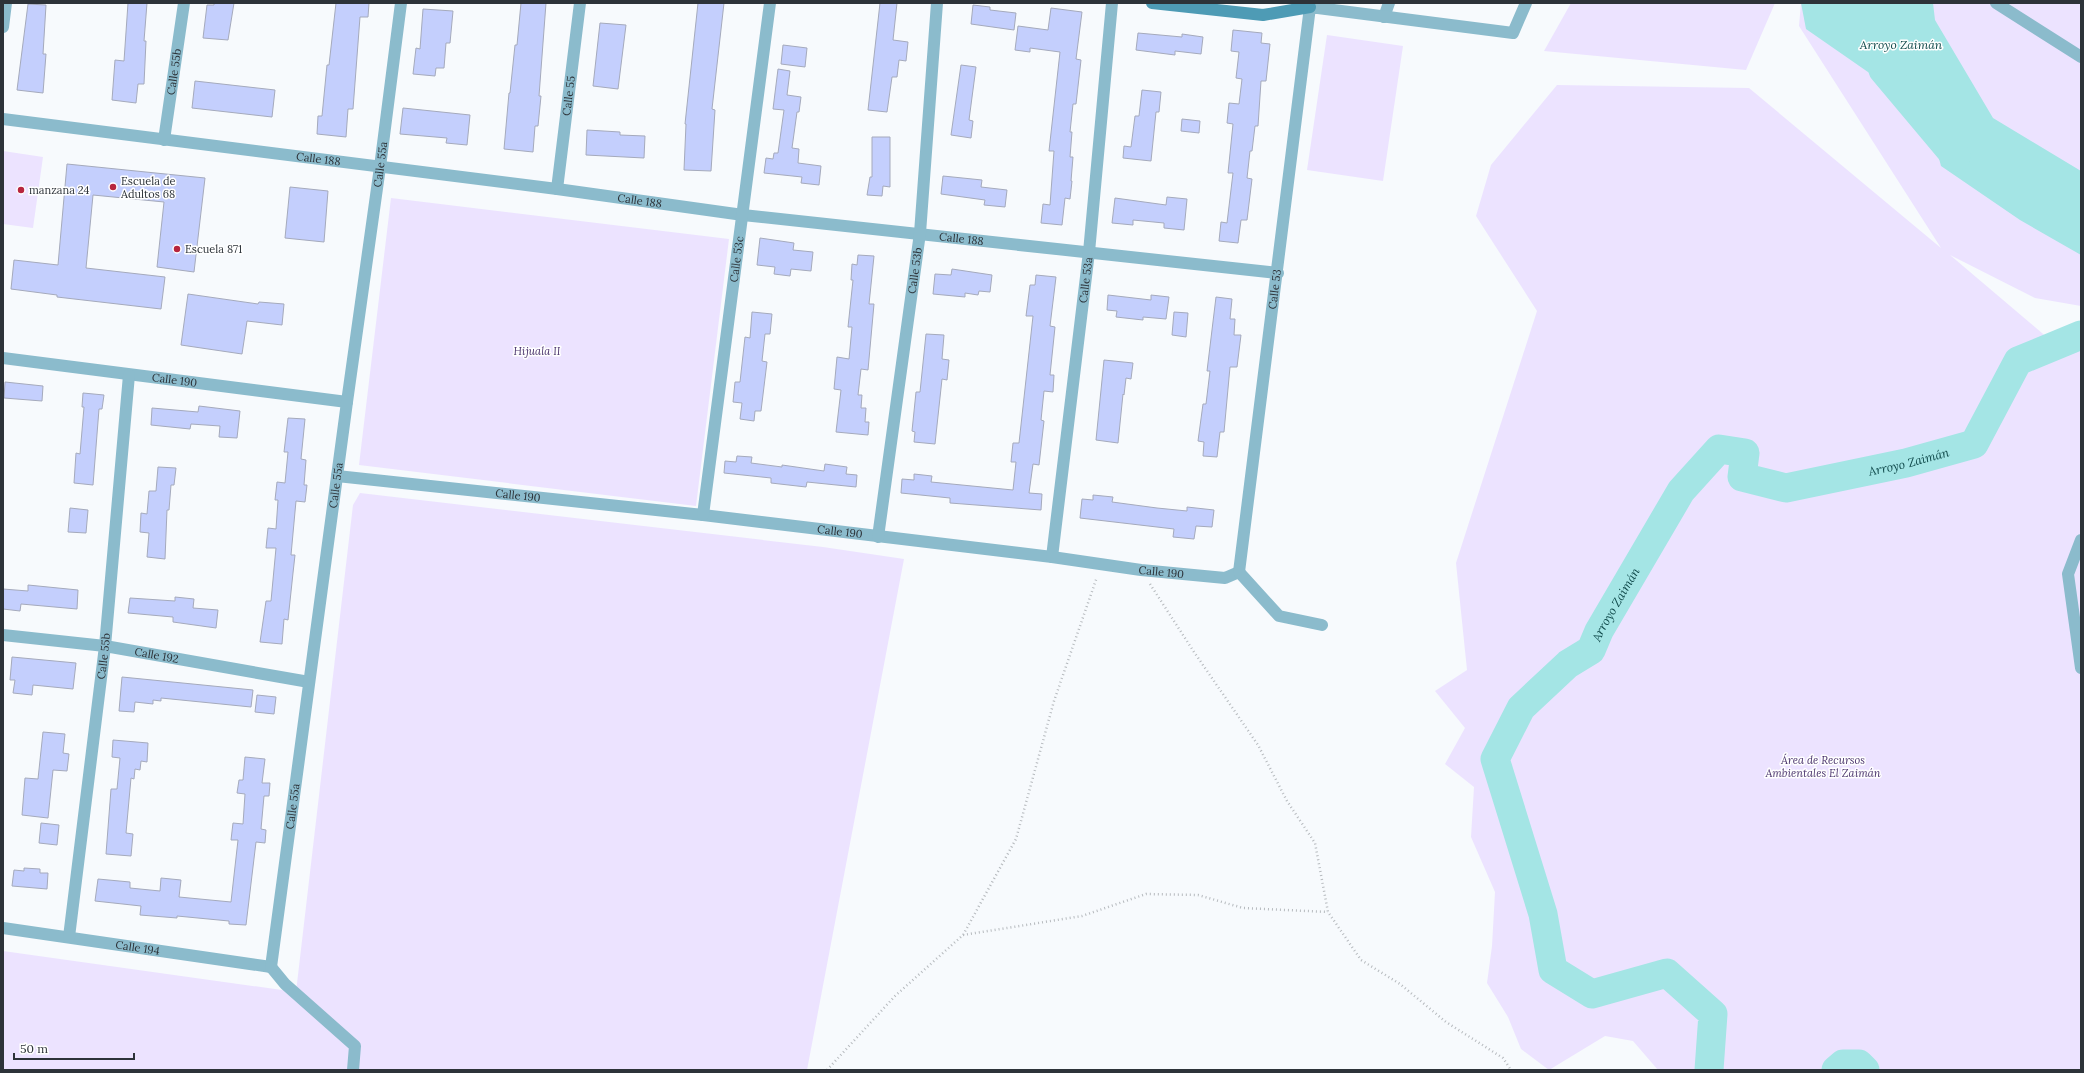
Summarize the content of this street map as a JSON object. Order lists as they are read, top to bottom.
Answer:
{
  "streets": {
    "street": [
      "Calle 55b",
      "Calle 55",
      "Calle 188",
      "Calle 55a",
      "Calle 53c",
      "Calle 53b",
      "Calle 53a",
      "Calle 53",
      "Calle 190",
      "Calle 192",
      "Calle 194"
    ]
  },
  "crossings": [
    ["Calle 55b", "Calle 188"],
    ["Calle 55b", "Calle 190"],
    ["Calle 55b", "Calle 192"],
    ["Calle 55b", "Calle 194"],
    ["Calle 55", "Calle 188"],
    ["Calle 188", "Calle 55a"],
    ["Calle 188", "Calle 53c"],
    ["Calle 188", "Calle 53b"],
    ["Calle 188", "Calle 53a"],
    ["Calle 188", "Calle 53"],
    ["Calle 55a", "Calle 190"],
    ["Calle 55a", "Calle 192"],
    ["Calle 55a", "Calle 194"],
    ["Calle 53c", "Calle 190"],
    ["Calle 53b", "Calle 190"],
    ["Calle 53a", "Calle 190"],
    ["Calle 53", "Calle 190"]
  ],
  "water": ["Arroyo Zaimán"],
  "parks": ["Hijuala II", "Área de Recursos Ambientales El Zaimán"],
  "places": ["Escuela de Adultos 68", "manzana 24", "Escuela 871"],
  "scale_bar": "50 m"
}
